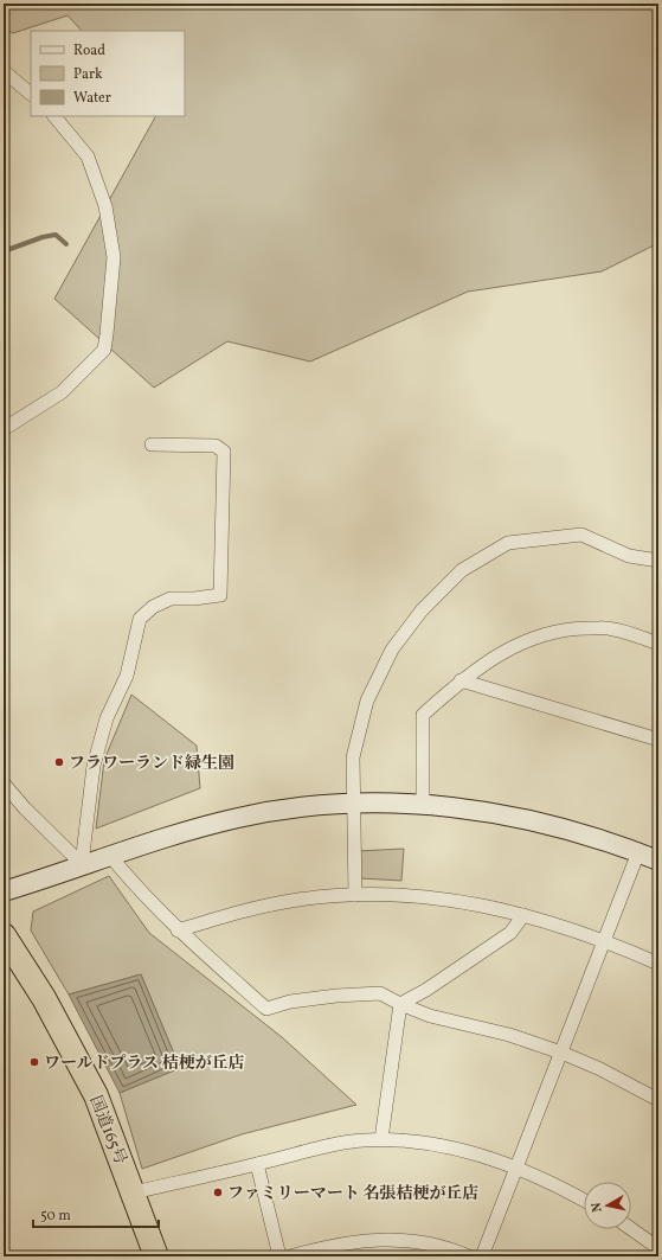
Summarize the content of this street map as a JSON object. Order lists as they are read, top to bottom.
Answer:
{
  "streets": {
    "highway": ["国道165号"]
  },
  "places": ["フラワーランド緑生園", "ワールドプラス 桔梗が丘店", "ファミリーマート 名張桔梗が丘店"],
  "legend": ["Road", "Park", "Water"],
  "scale_bar": "50 m",
  "north": "left"
}
